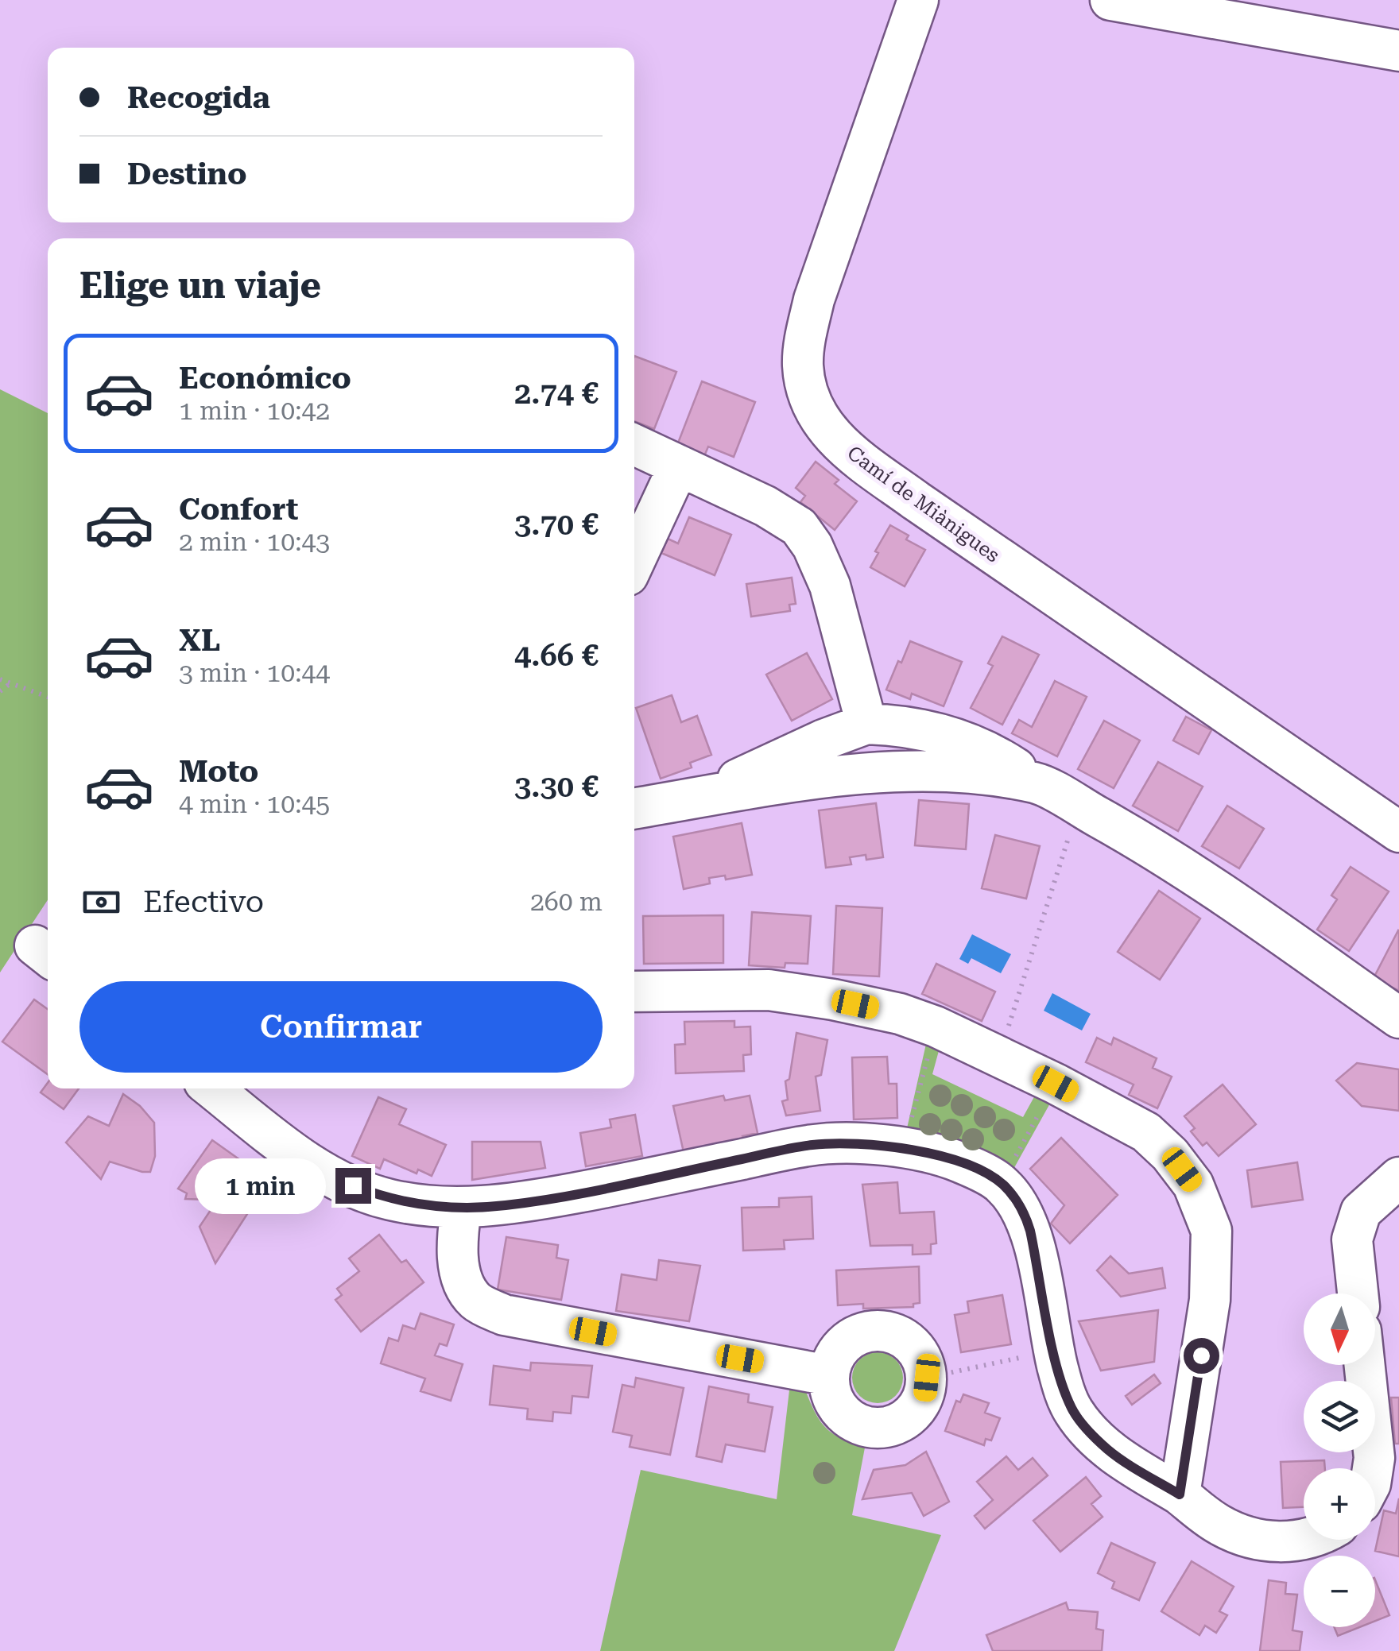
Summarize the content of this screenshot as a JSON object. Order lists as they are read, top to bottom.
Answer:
{
  "streets": {
    "street": ["Camí de Miànigues"]
  },
  "north": "bottom",
  "page": {
    "banner": ["Recogida", "Destino"],
    "heading": "Elige un viaje",
    "list": [
      {
        "name": "Económico",
        "note": "1 min · 10:42",
        "value": "2.74 €"
      },
      {
        "name": "Confort",
        "note": "2 min · 10:43",
        "value": "3.70 €"
      },
      {
        "name": "XL",
        "note": "3 min · 10:44",
        "value": "4.66 €"
      },
      {
        "name": "Moto",
        "note": "4 min · 10:45",
        "value": "3.30 €"
      }
    ],
    "pay": ["Efectivo", "260 m"],
    "buttons": "Confirmar",
    "bubble": "1 min",
    "map_buttons": ["+", "−"]
  }
}
